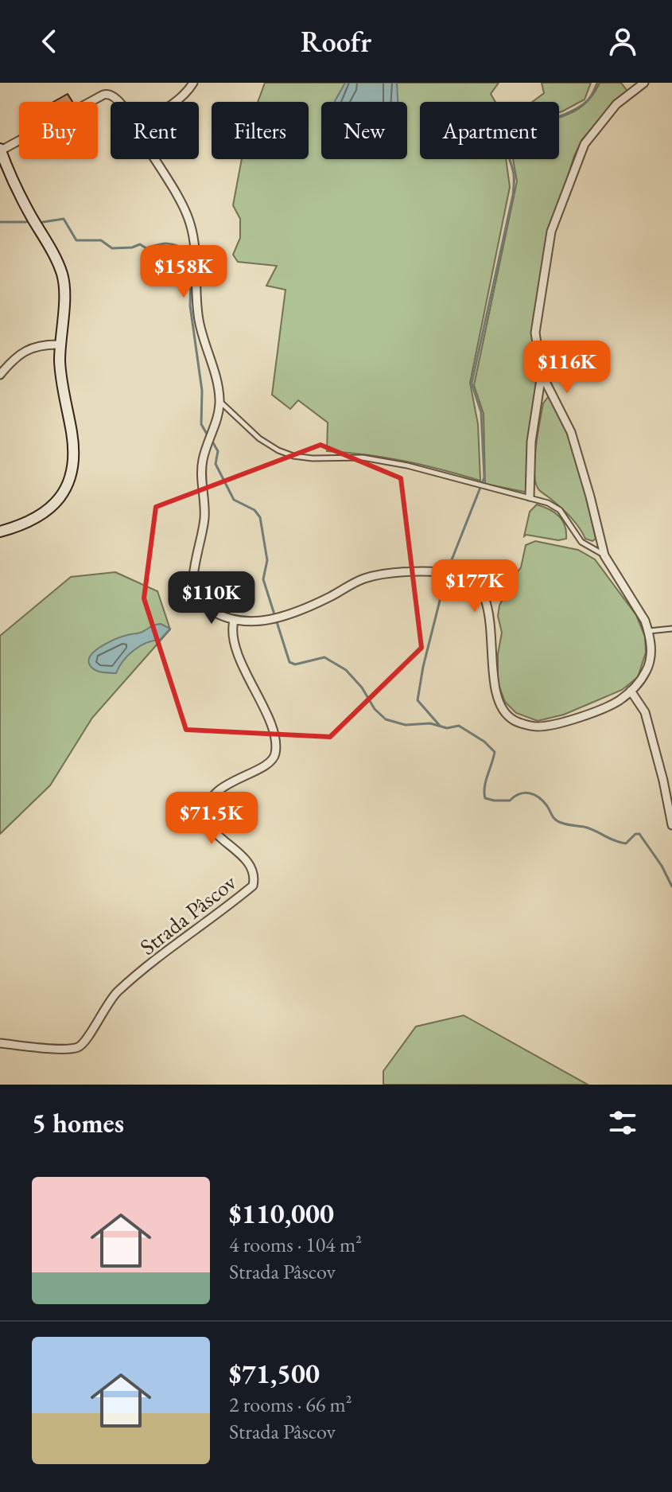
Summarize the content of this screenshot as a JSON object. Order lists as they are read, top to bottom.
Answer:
{
  "streets": {
    "street": ["Strada Pâscov"]
  },
  "page": {
    "header": "Roofr",
    "chip": [
      "Buy",
      "Rent",
      "Filters",
      "New",
      "Apartment"
    ],
    "price": [
      "$158K",
      "$116K",
      "$177K",
      "$110K",
      "$71.5K"
    ],
    "heading": "5 homes",
    "list": [
      {
        "name": "$110,000",
        "note": "4 rooms · 104 m² · Strada Pâscov"
      },
      {
        "name": "$71,500",
        "note": "2 rooms · 66 m² · Strada Pâscov"
      }
    ]
  }
}
